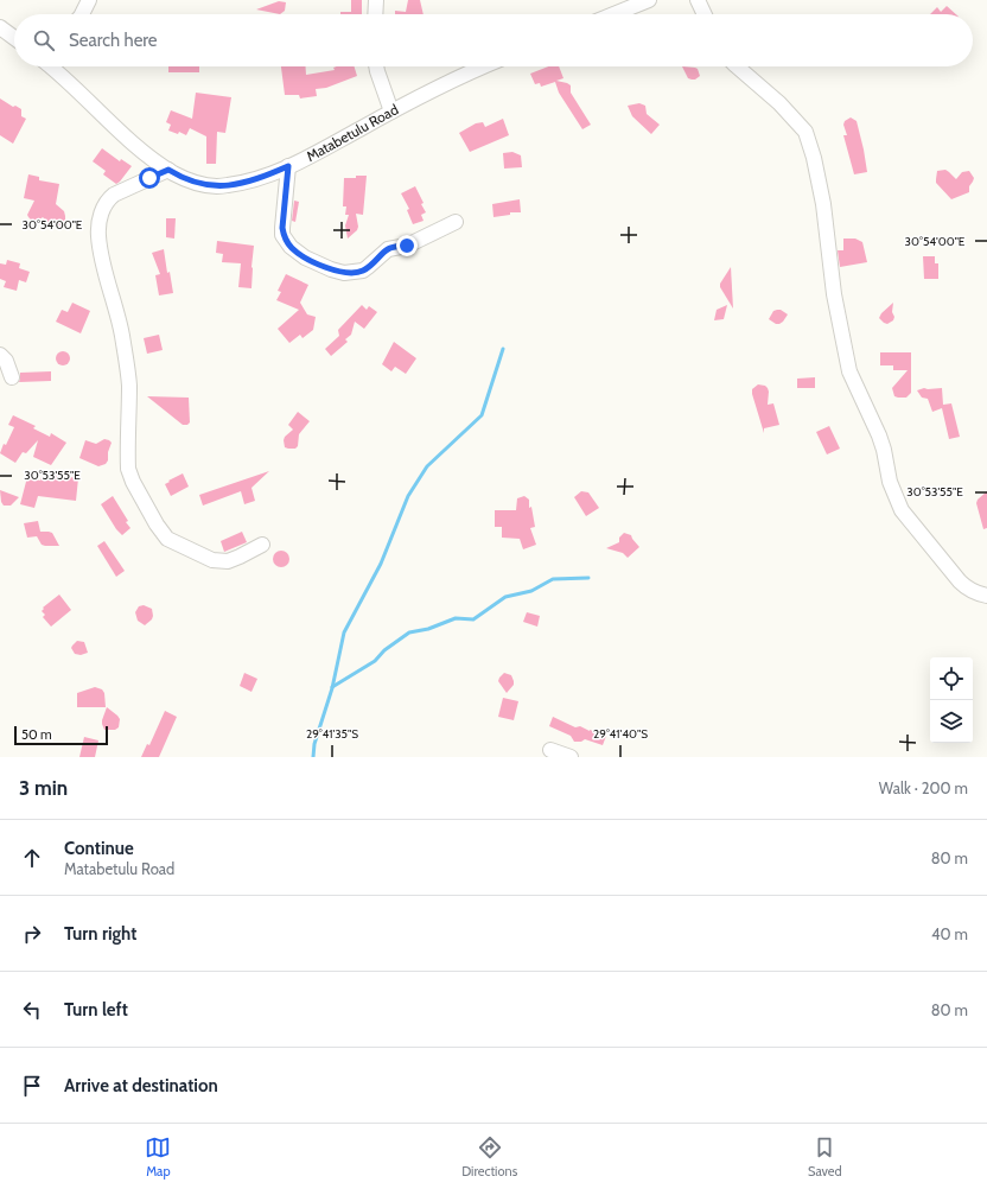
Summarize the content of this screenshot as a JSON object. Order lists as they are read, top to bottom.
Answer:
{
  "streets": {
    "street": ["Matabetulu Road"]
  },
  "scale_bar": "50 m",
  "page": {
    "search": "Search here",
    "scale": "50 m",
    "heading": ["3 min", "Walk · 200 m"],
    "list": [
      ["Continue", "Matabetulu Road", "80 m"],
      ["Turn right", "40 m"],
      ["Turn left", "80 m"],
      "Arrive at destination"
    ],
    "nav": ["Map", "Directions", "Saved"]
  },
  "coordinates": [
    "30°54'00\"E",
    "30°53'55\"E",
    "29°41'35\"S",
    "29°41'40\"S"
  ]
}
